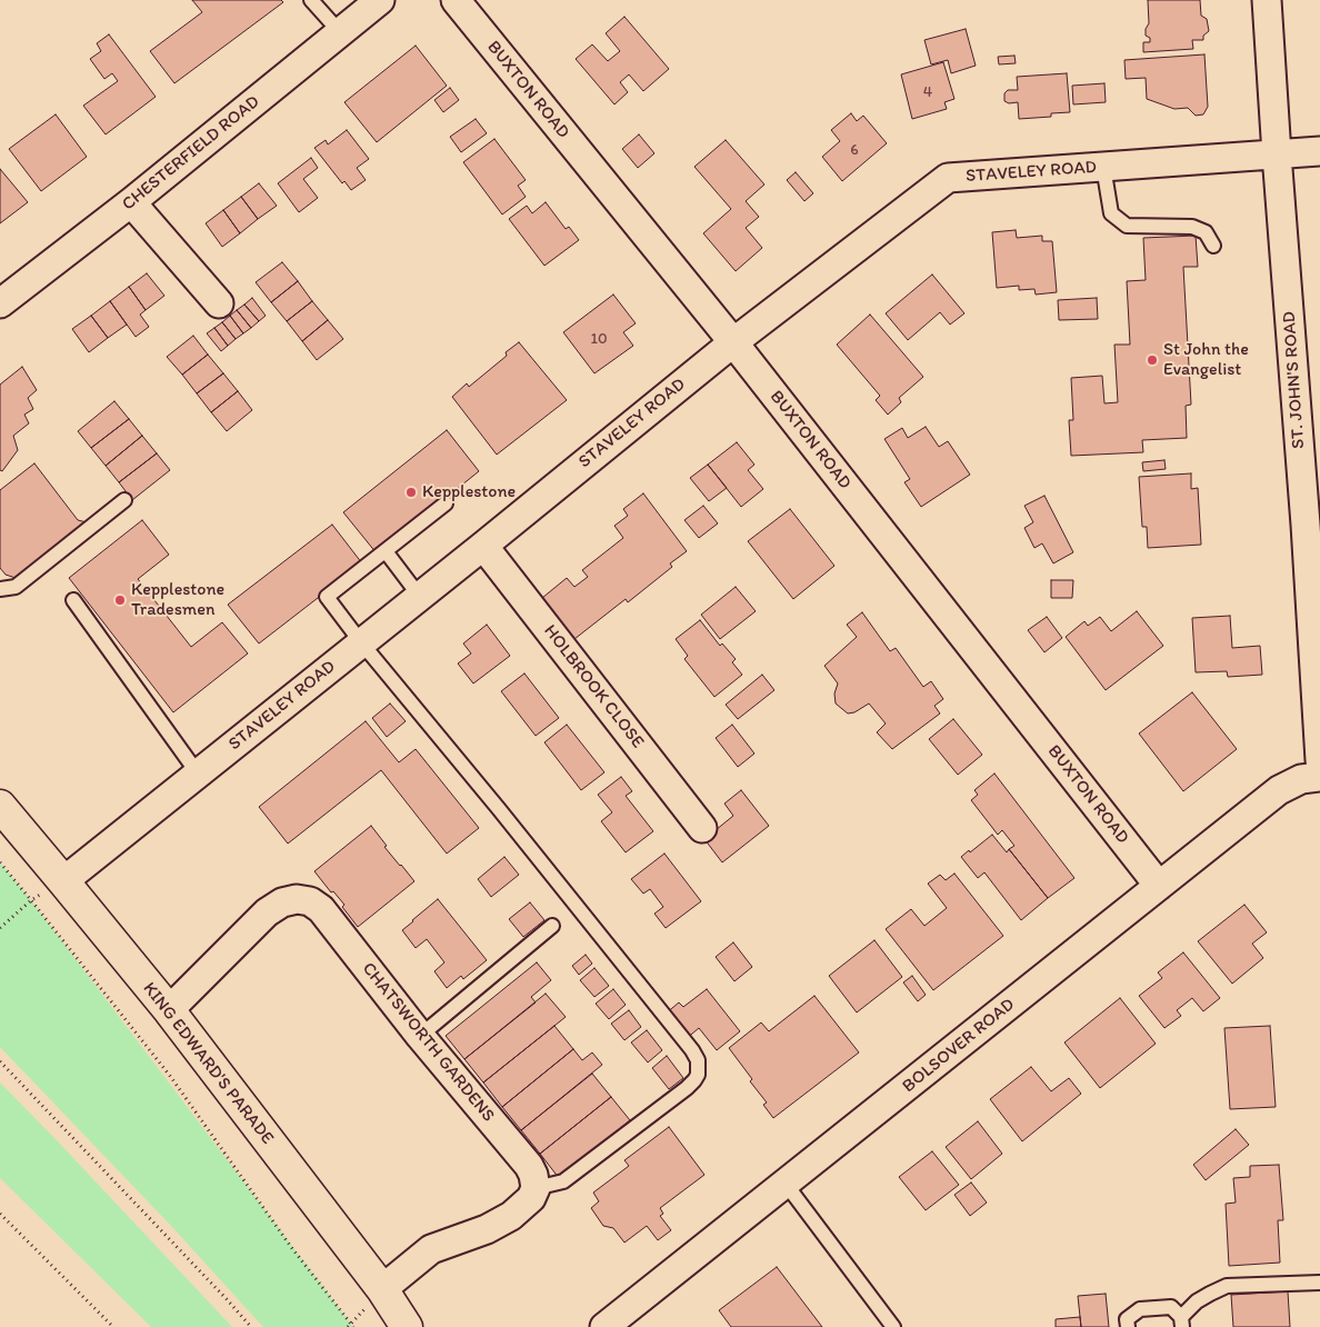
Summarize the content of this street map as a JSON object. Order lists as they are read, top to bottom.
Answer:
{
  "streets": {
    "main road": ["KING EDWARD'S PARADE"],
    "street": [
      "BUXTON ROAD",
      "CHESTERFIELD ROAD",
      "STAVELEY ROAD",
      "ST. JOHN'S ROAD",
      "HOLBROOK CLOSE",
      "CHATSWORTH GARDENS",
      "BOLSOVER ROAD"
    ]
  },
  "crossings": [
    ["BUXTON ROAD", "STAVELEY ROAD"],
    ["BUXTON ROAD", "BOLSOVER ROAD"],
    ["STAVELEY ROAD", "ST. JOHN'S ROAD"],
    ["STAVELEY ROAD", "HOLBROOK CLOSE"],
    ["STAVELEY ROAD", "KING EDWARD'S PARADE"],
    ["CHATSWORTH GARDENS", "KING EDWARD'S PARADE"]
  ],
  "places": ["St John the Evangelist", "Kepplestone", "Kepplestone Tradesmen"],
  "house_numbers": ["4", "6", "10"]
}
